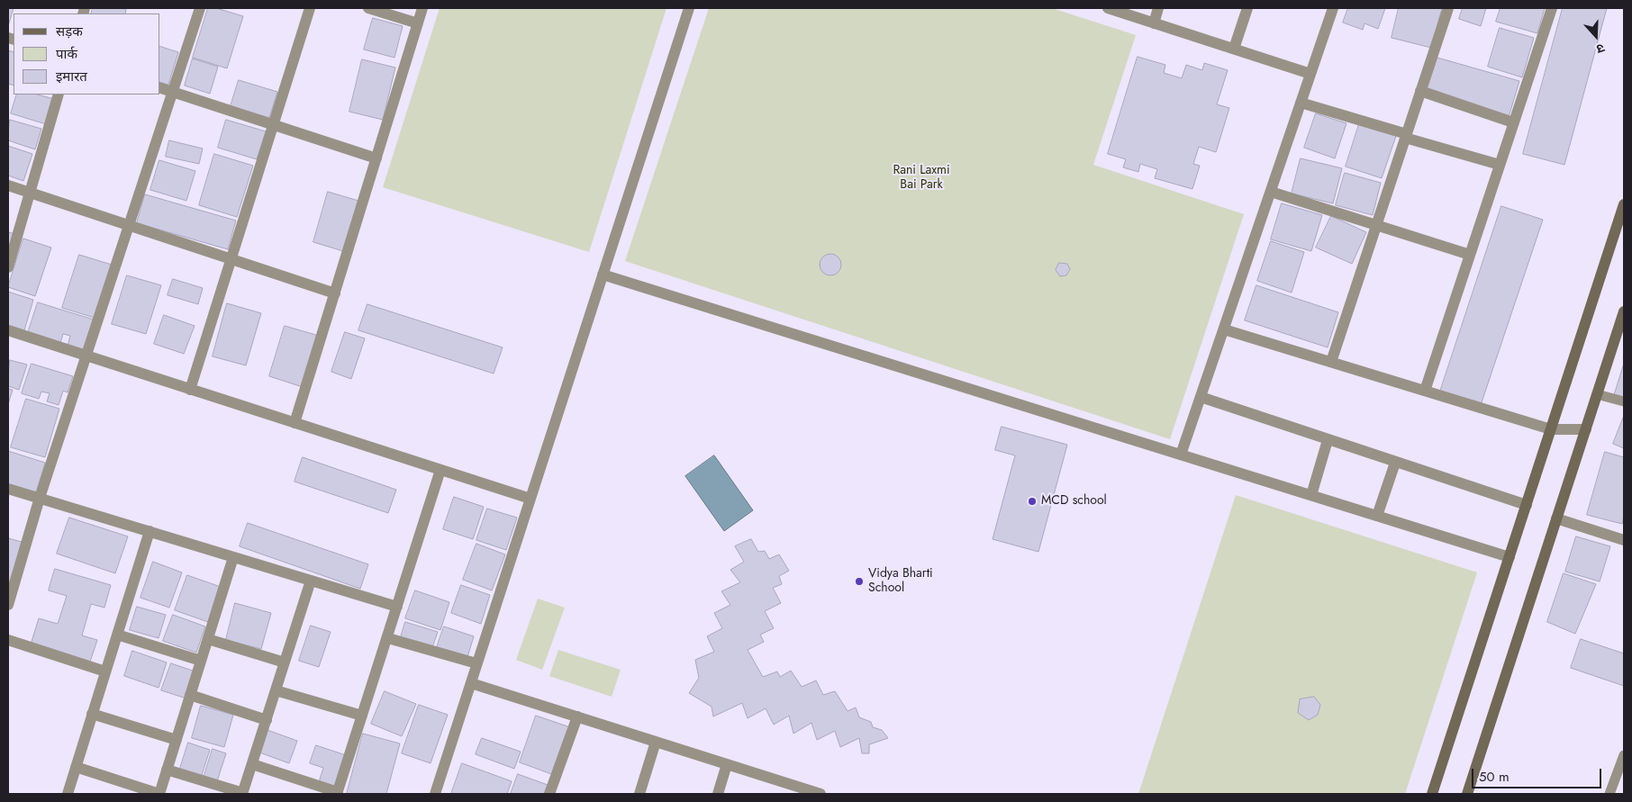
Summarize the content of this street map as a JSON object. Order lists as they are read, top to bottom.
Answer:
{
  "parks": ["Rani Laxmi Bai Park"],
  "places": ["MCD school", "Vidya Bharti School"],
  "legend": ["सड़क", "पार्क", "इमारत"],
  "scale_bar": "50 m",
  "north": "bottom"
}
